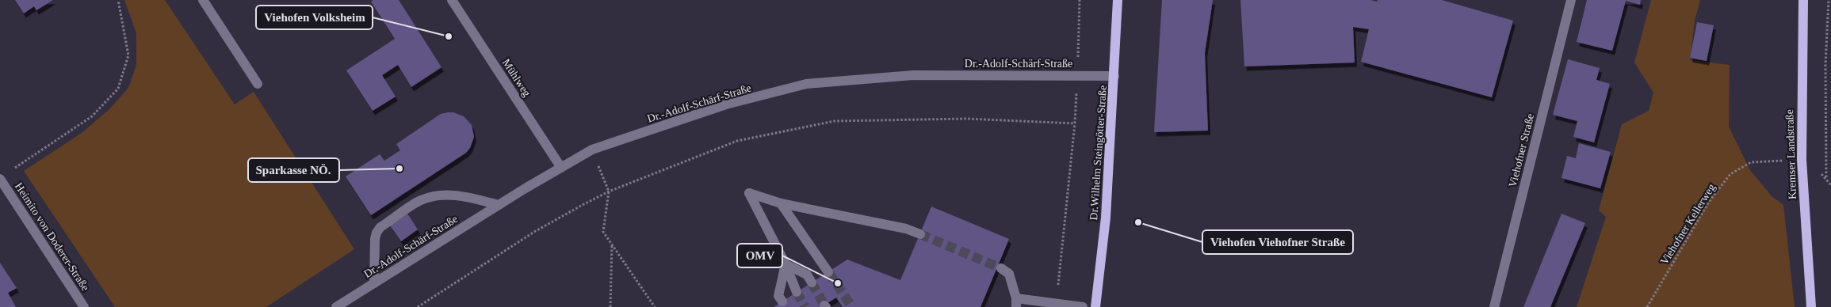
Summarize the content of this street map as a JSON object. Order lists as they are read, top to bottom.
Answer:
{
  "streets": {
    "main road": ["Dr.Wilhelm Steingötter-Straße", "Kremser Landstraße"],
    "street": [
      "Dr.-Adolf-Schärf-Straße",
      "Mühlweg",
      "Viehofner Straße",
      "Heimito von Doderer-Straße"
    ],
    "path": ["Viehofner Kellerweg"]
  },
  "crossings": [
    ["Dr.-Adolf-Schärf-Straße", "Mühlweg"],
    ["Dr.-Adolf-Schärf-Straße", "Dr.Wilhelm Steingötter-Straße"],
    ["Kremser Landstraße", "Viehofner Kellerweg"]
  ],
  "places": [
    "Viehofen Volksheim",
    "Sparkasse NÖ.",
    "Viehofen Viehofner Straße",
    "OMV"
  ]
}
